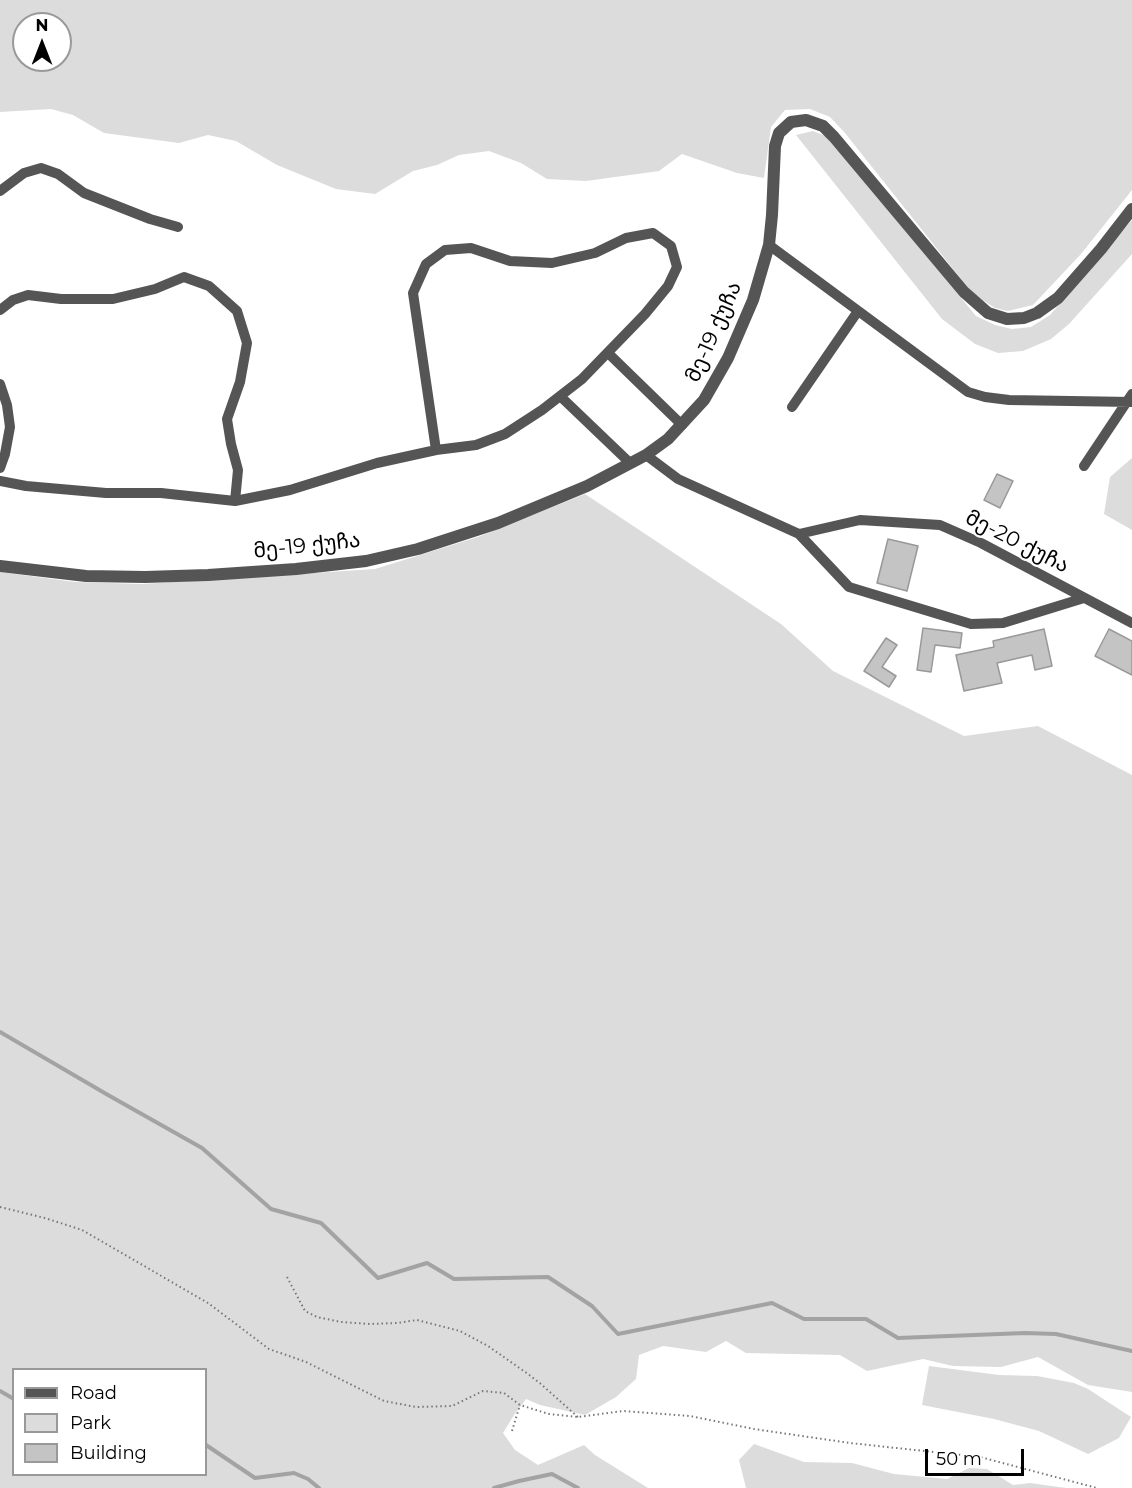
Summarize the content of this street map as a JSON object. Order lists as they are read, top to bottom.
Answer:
{
  "streets": {
    "street": ["მე-19 ქუჩა", "მე-20 ქუჩა"]
  },
  "legend": ["Road", "Park", "Building"],
  "scale_bar": "50 m",
  "north": "top"
}
